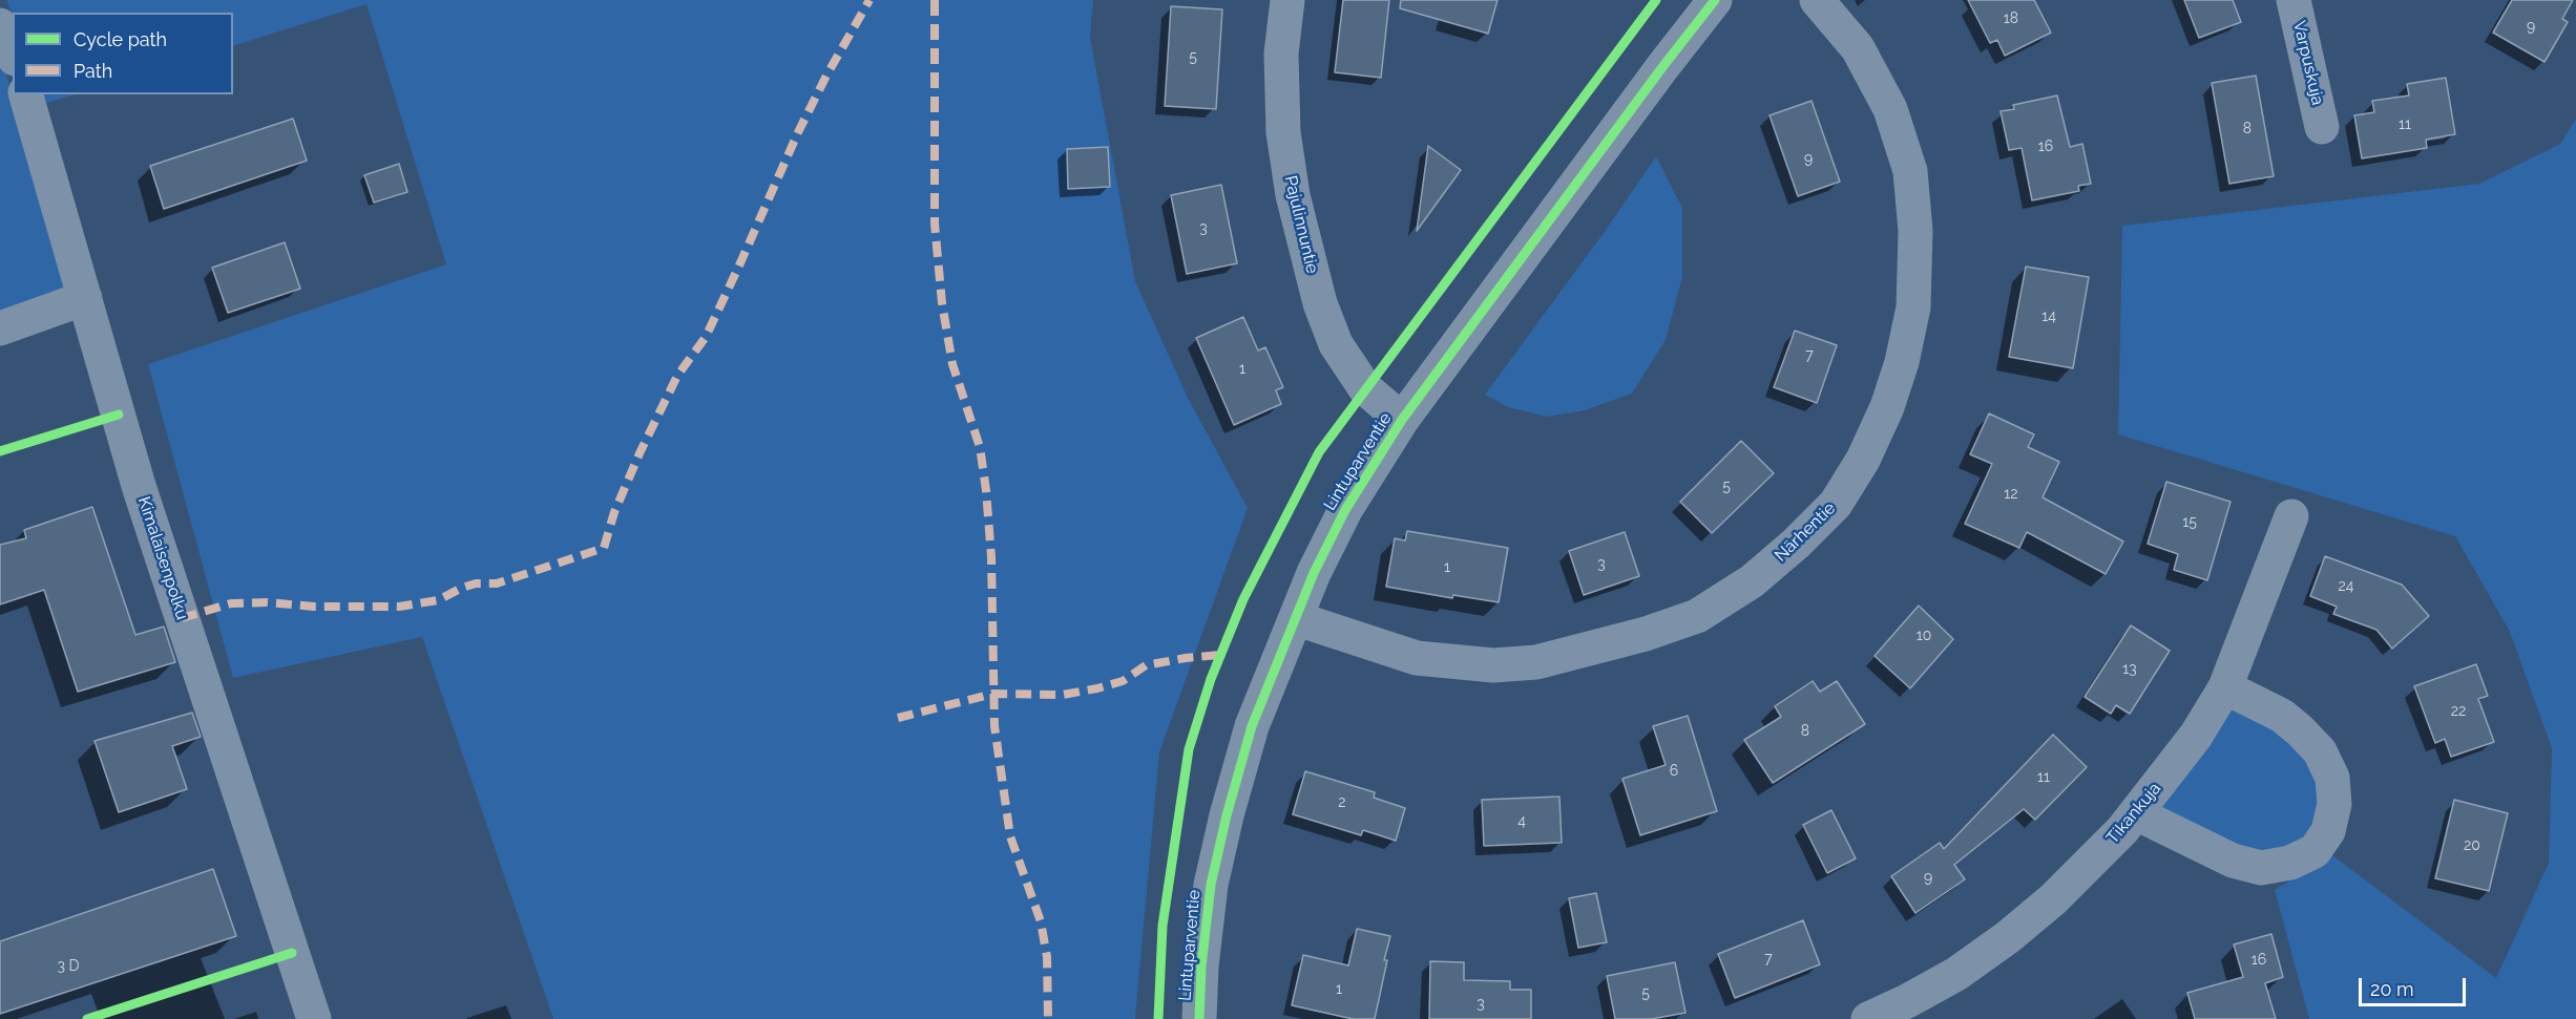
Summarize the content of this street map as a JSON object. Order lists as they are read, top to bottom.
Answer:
{
  "streets": {
    "street": [
      "Varpuskuja",
      "Pajulinnuntie",
      "Lintuparventie",
      "Närhentie",
      "Kimalaisenpolku",
      "Tikankuja"
    ]
  },
  "crossings": [
    ["Pajulinnuntie", "Lintuparventie"],
    ["Lintuparventie", "Närhentie"]
  ],
  "house_numbers": [
    "18",
    "9",
    "5",
    "11",
    "8",
    "16",
    "9",
    "3",
    "14",
    "7",
    "1",
    "5",
    "12",
    "15",
    "3",
    "1",
    "24",
    "10",
    "13",
    "22",
    "8",
    "6",
    "11",
    "2",
    "4",
    "20",
    "9",
    "7",
    "16",
    "3 D",
    "1",
    "5",
    "3"
  ],
  "legend": ["Cycle path", "Path"],
  "scale_bar": "20 m"
}
